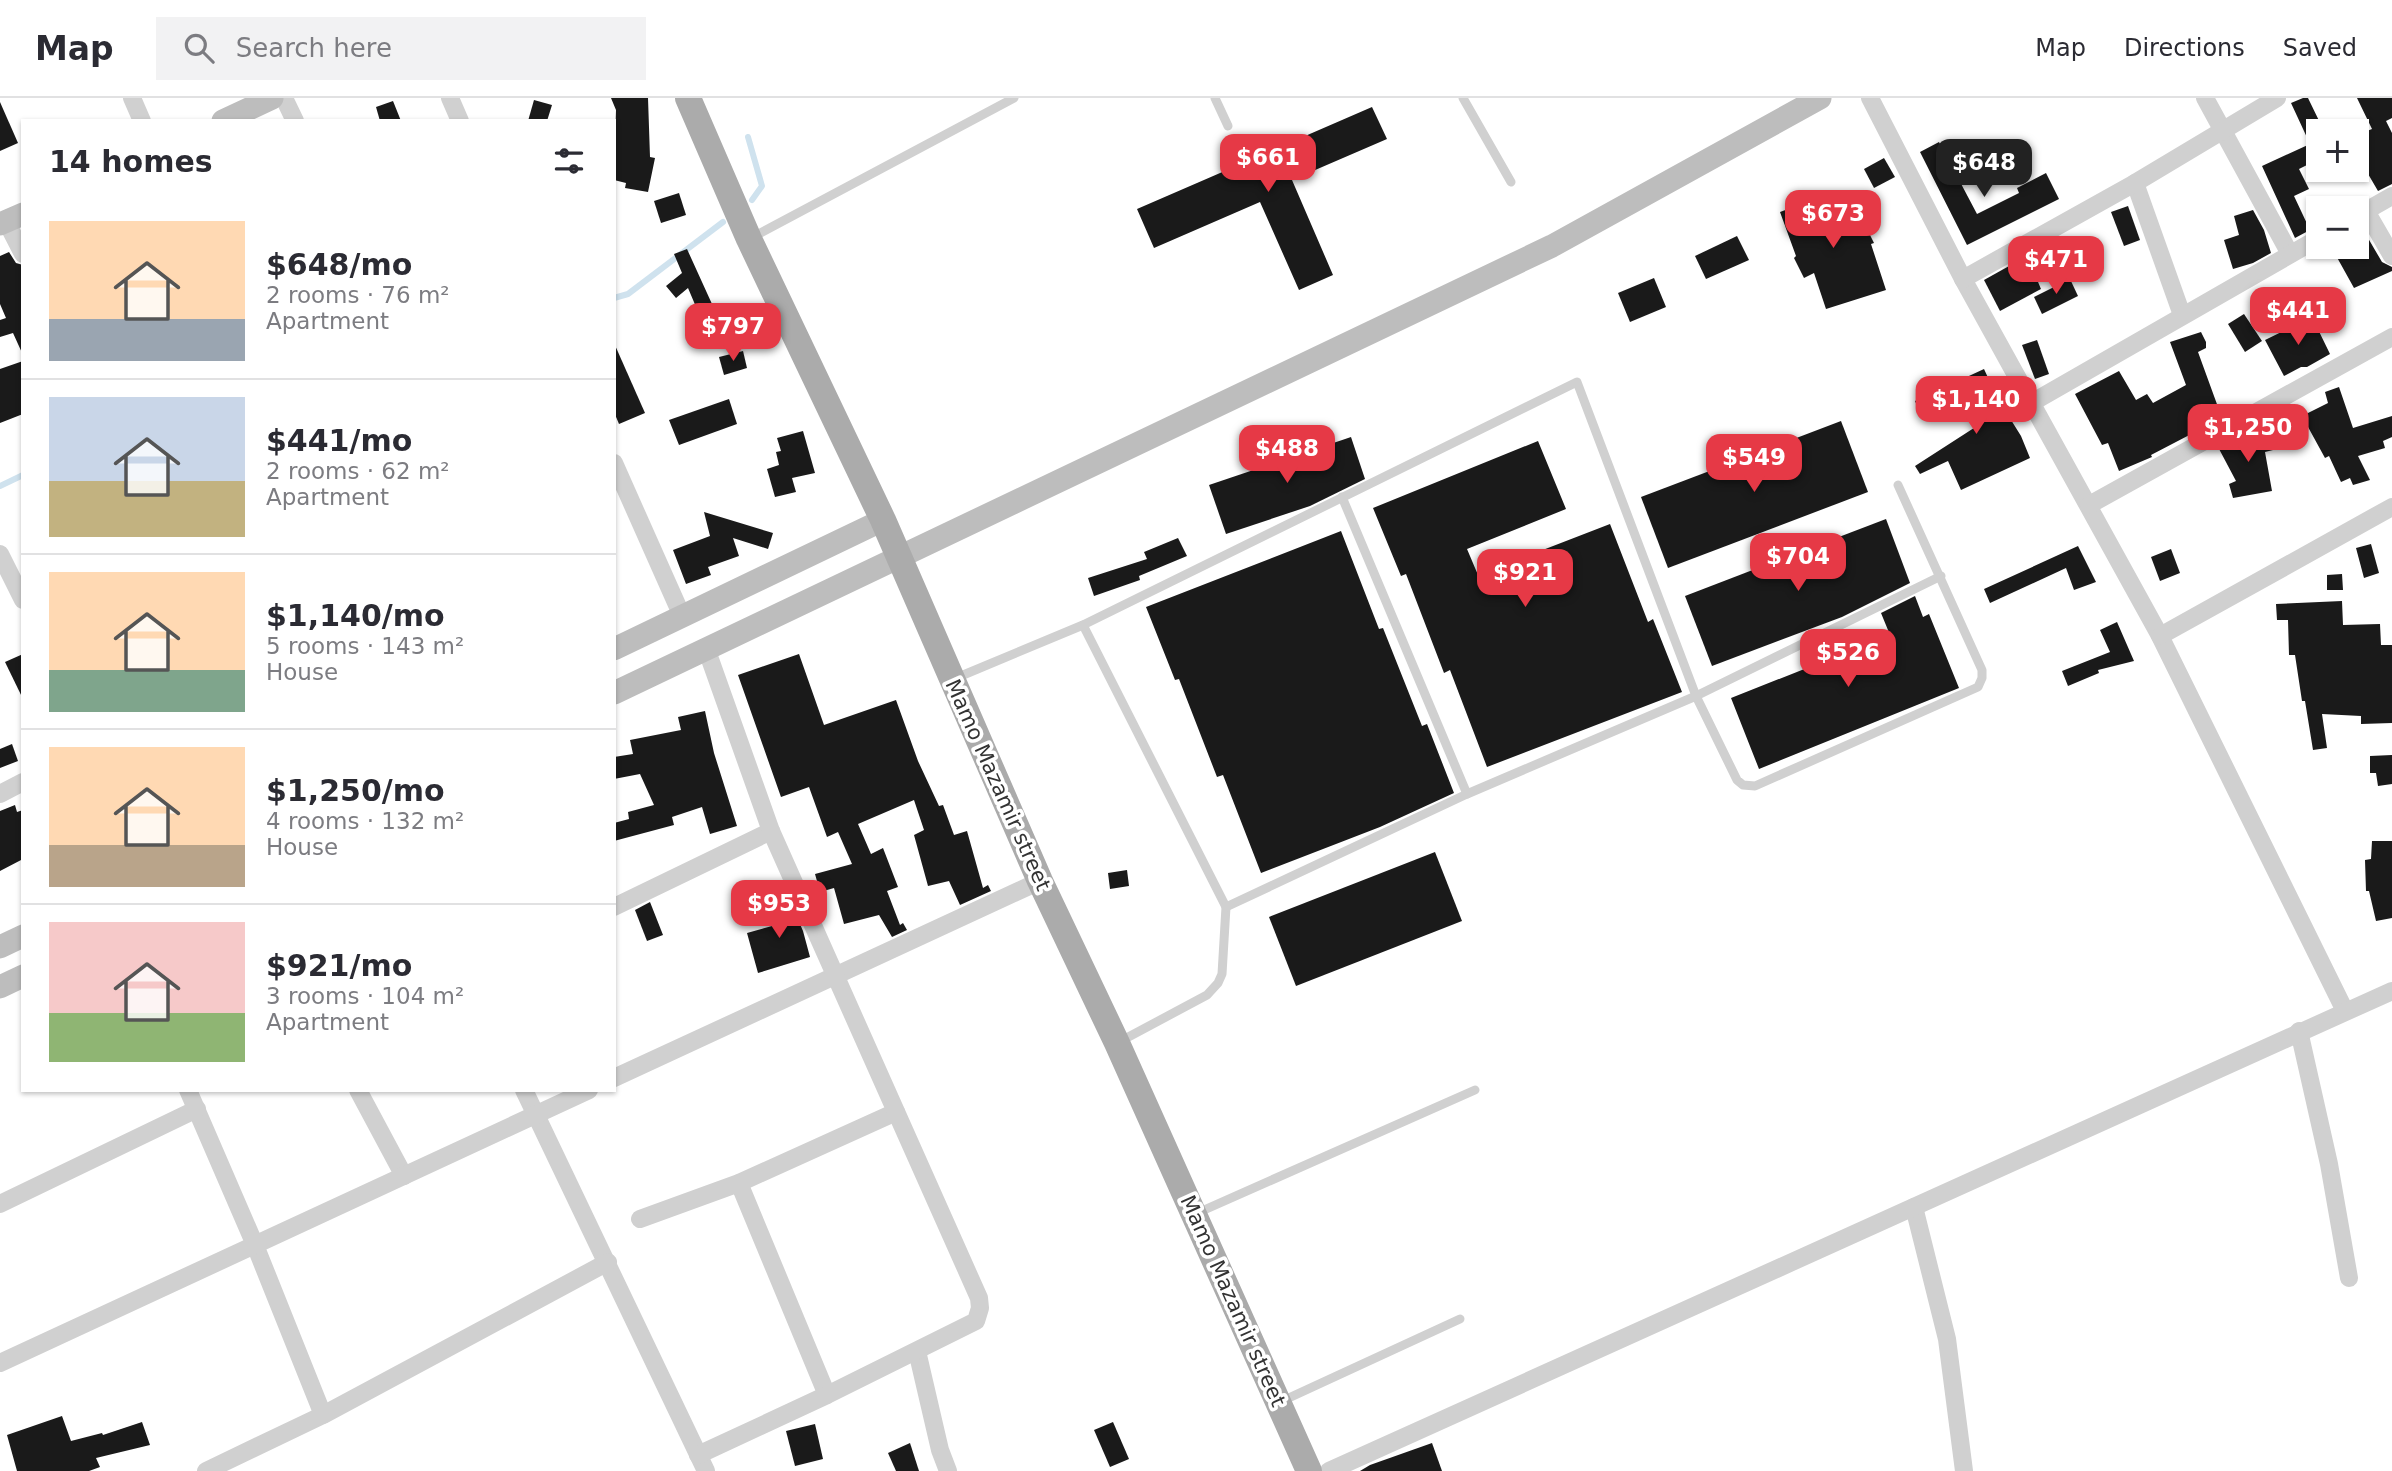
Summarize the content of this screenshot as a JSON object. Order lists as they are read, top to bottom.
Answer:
{
  "streets": {
    "main road": ["Mamo Mazamir street"]
  },
  "page": {
    "header": "Map",
    "search": "Search here",
    "nav": ["Map", "Directions", "Saved"],
    "map_buttons": ["+", "−"],
    "heading": "14 homes",
    "price": [
      "$661",
      "$648",
      "$673",
      "$471",
      "$441",
      "$797",
      "$1,140",
      "$1,250",
      "$488",
      "$549",
      "$704",
      "$921",
      "$526",
      "$953"
    ],
    "list": [
      {
        "name": "$648/mo",
        "note": "2 rooms · 76 m² · Apartment"
      },
      {
        "name": "$441/mo",
        "note": "2 rooms · 62 m² · Apartment"
      },
      {
        "name": "$1,140/mo",
        "note": "5 rooms · 143 m² · House"
      },
      {
        "name": "$1,250/mo",
        "note": "4 rooms · 132 m² · House"
      },
      {
        "name": "$921/mo",
        "note": "3 rooms · 104 m² · Apartment"
      }
    ]
  }
}
